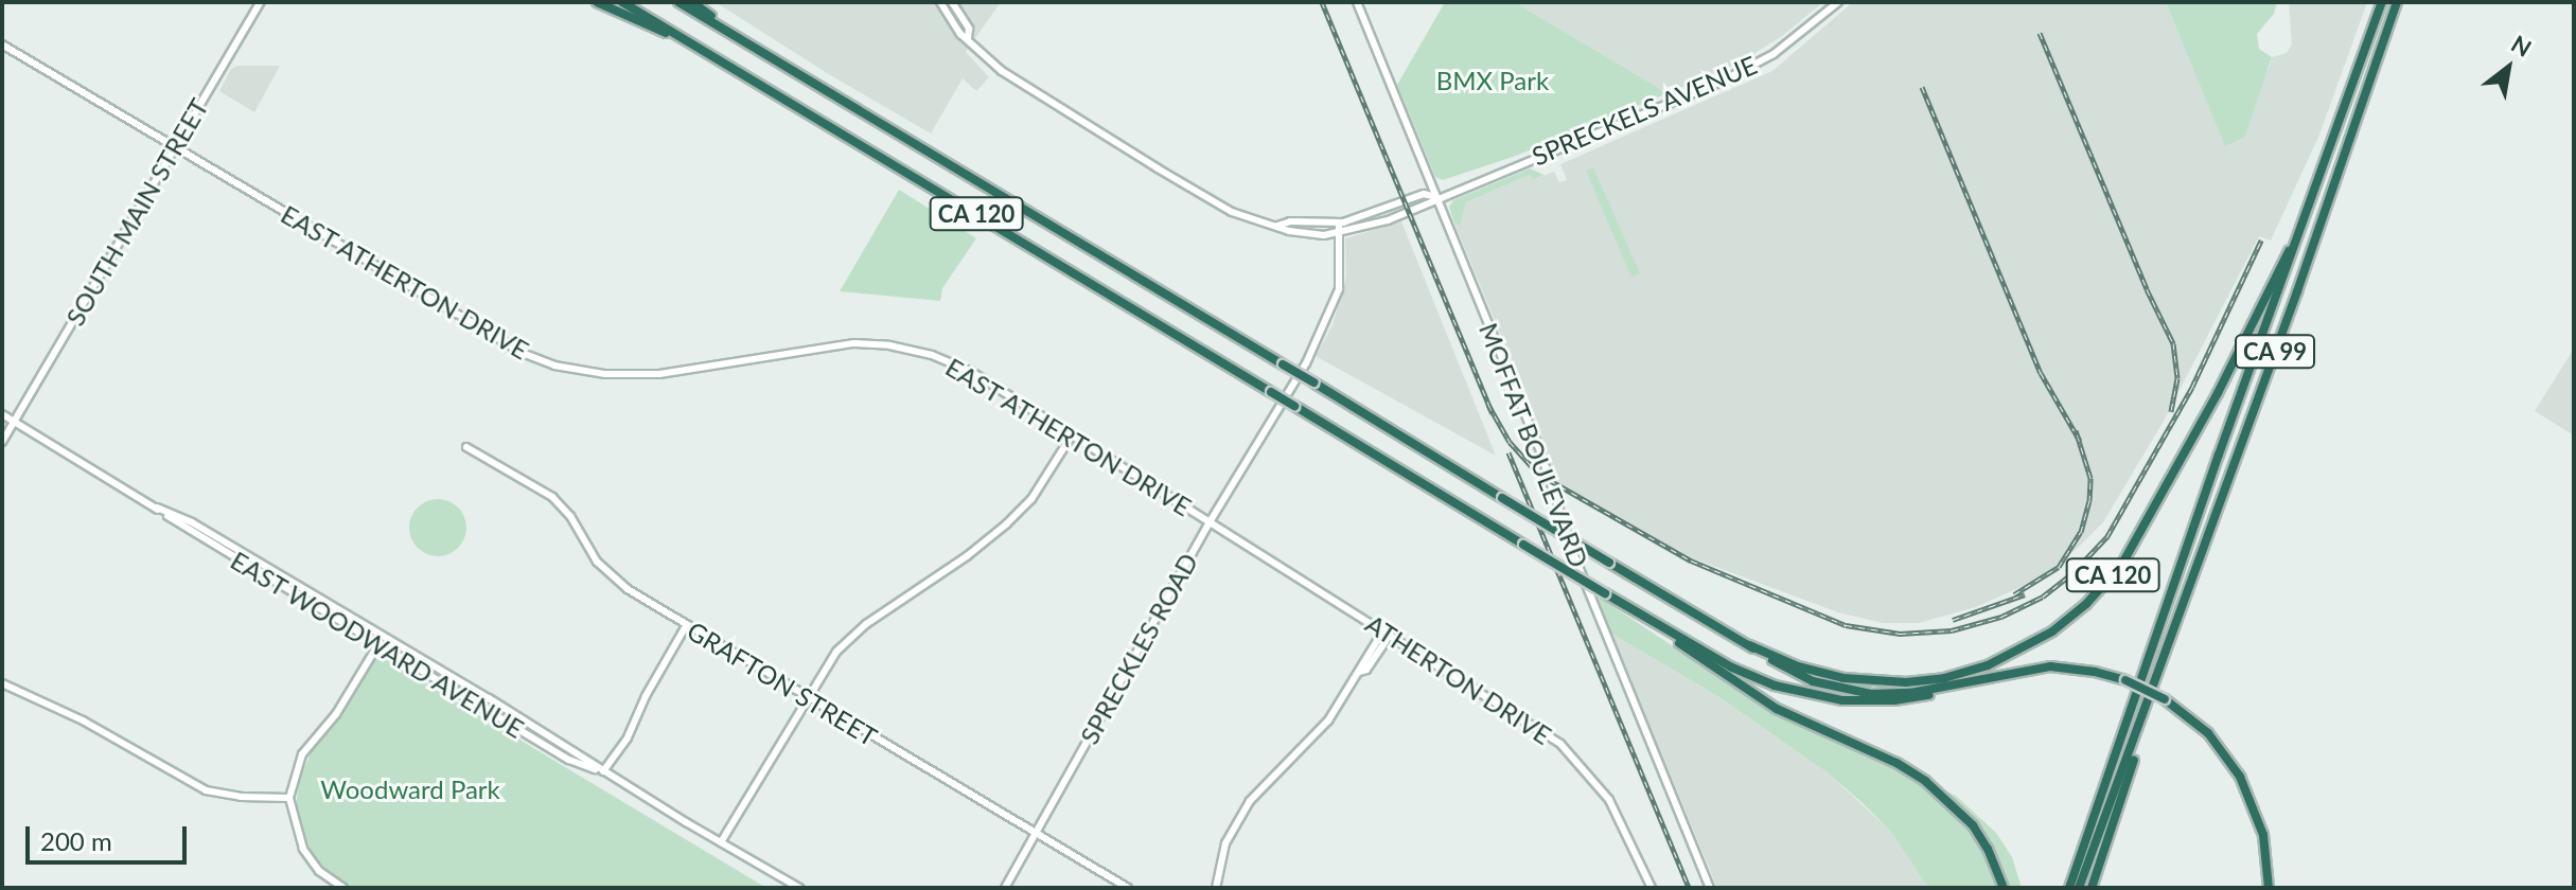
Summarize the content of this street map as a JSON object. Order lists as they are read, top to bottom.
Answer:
{
  "streets": {
    "highway": ["CA 120", "CA 99"],
    "street": [
      "SPRECKELS AVENUE",
      "SOUTH MAIN STREET",
      "EAST ATHERTON DRIVE",
      "MOFFAT BOULEVARD",
      "EAST WOODWARD AVENUE",
      "SPRECKLES ROAD",
      "ATHERTON DRIVE",
      "GRAFTON STREET"
    ]
  },
  "crossings": [
    ["SPRECKELS AVENUE", "MOFFAT BOULEVARD"],
    ["SOUTH MAIN STREET", "EAST ATHERTON DRIVE"],
    ["SOUTH MAIN STREET", "EAST WOODWARD AVENUE"],
    ["CA 120", "CA 99"],
    ["EAST ATHERTON DRIVE", "SPRECKLES ROAD"],
    ["EAST ATHERTON DRIVE", "ATHERTON DRIVE"],
    ["SPRECKLES ROAD", "ATHERTON DRIVE"],
    ["SPRECKLES ROAD", "GRAFTON STREET"]
  ],
  "parks": ["BMX Park", "Woodward Park"],
  "scale_bar": "200 m",
  "north": "top right"
}
